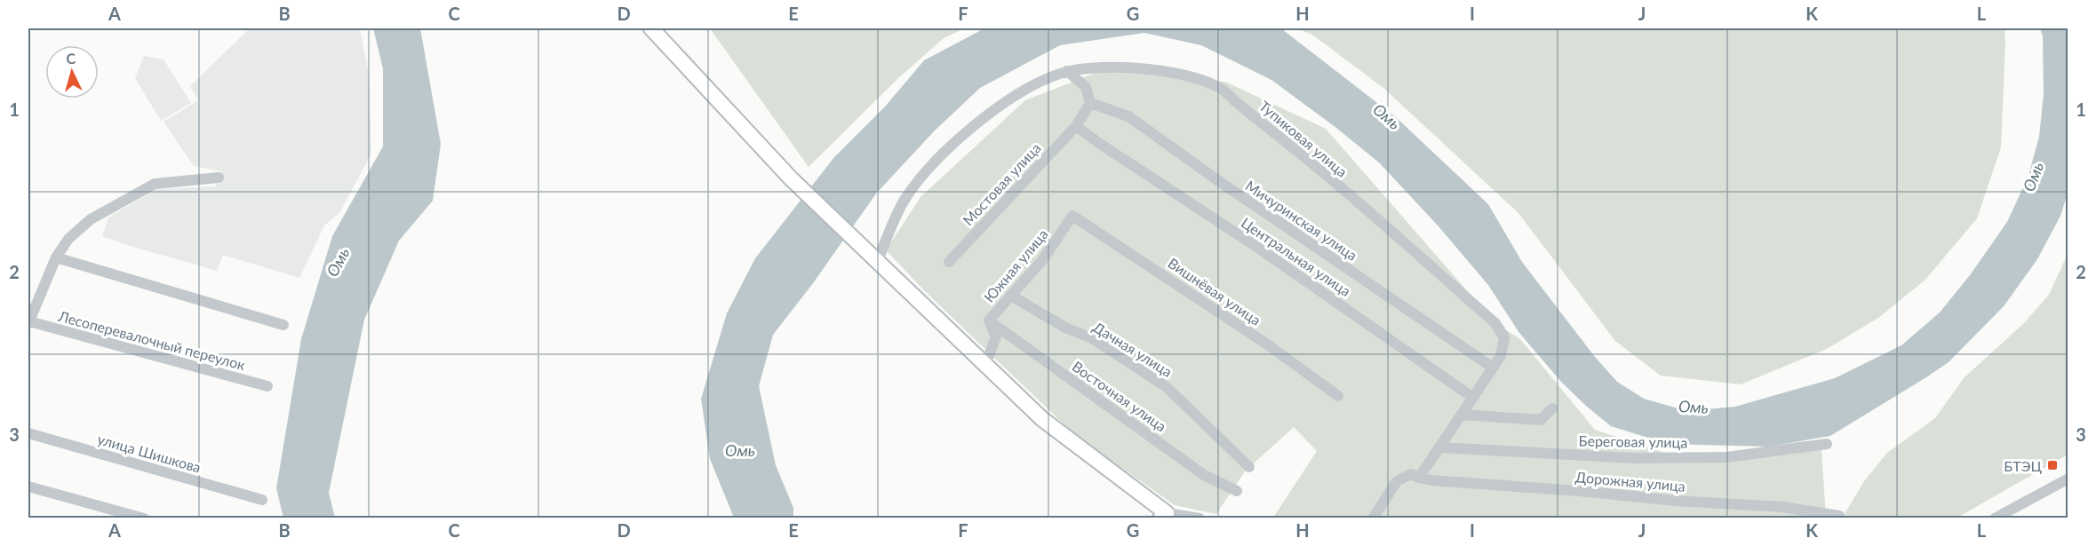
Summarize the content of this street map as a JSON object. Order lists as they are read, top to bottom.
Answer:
{
  "streets": {
    "street": [
      "Тупиковая улица",
      "Мостовая улица",
      "Мичуринская улица",
      "Центральная улица",
      "Южная улица",
      "Вишнёвая улица",
      "Лесоперевалочный переулок",
      "Дачная улица",
      "Восточная улица",
      "Береговая улица",
      "улица Шишкова",
      "Дорожная улица"
    ]
  },
  "crossings": [
    ["Тупиковая улица", "Мичуринская улица"],
    ["Мостовая улица", "Мичуринская улица"],
    ["Мостовая улица", "Центральная улица"],
    ["Южная улица", "Вишнёвая улица"],
    ["Южная улица", "Дачная улица"],
    ["Южная улица", "Восточная улица"]
  ],
  "water": ["Омь"],
  "places": {
    "transit": ["БТЭЦ"]
  },
  "north": "top",
  "grid": {
    "columns": [
      "A",
      "B",
      "C",
      "D",
      "E",
      "F",
      "G",
      "H",
      "I",
      "J",
      "K",
      "L"
    ],
    "rows": ["1", "2", "3"]
  }
}
